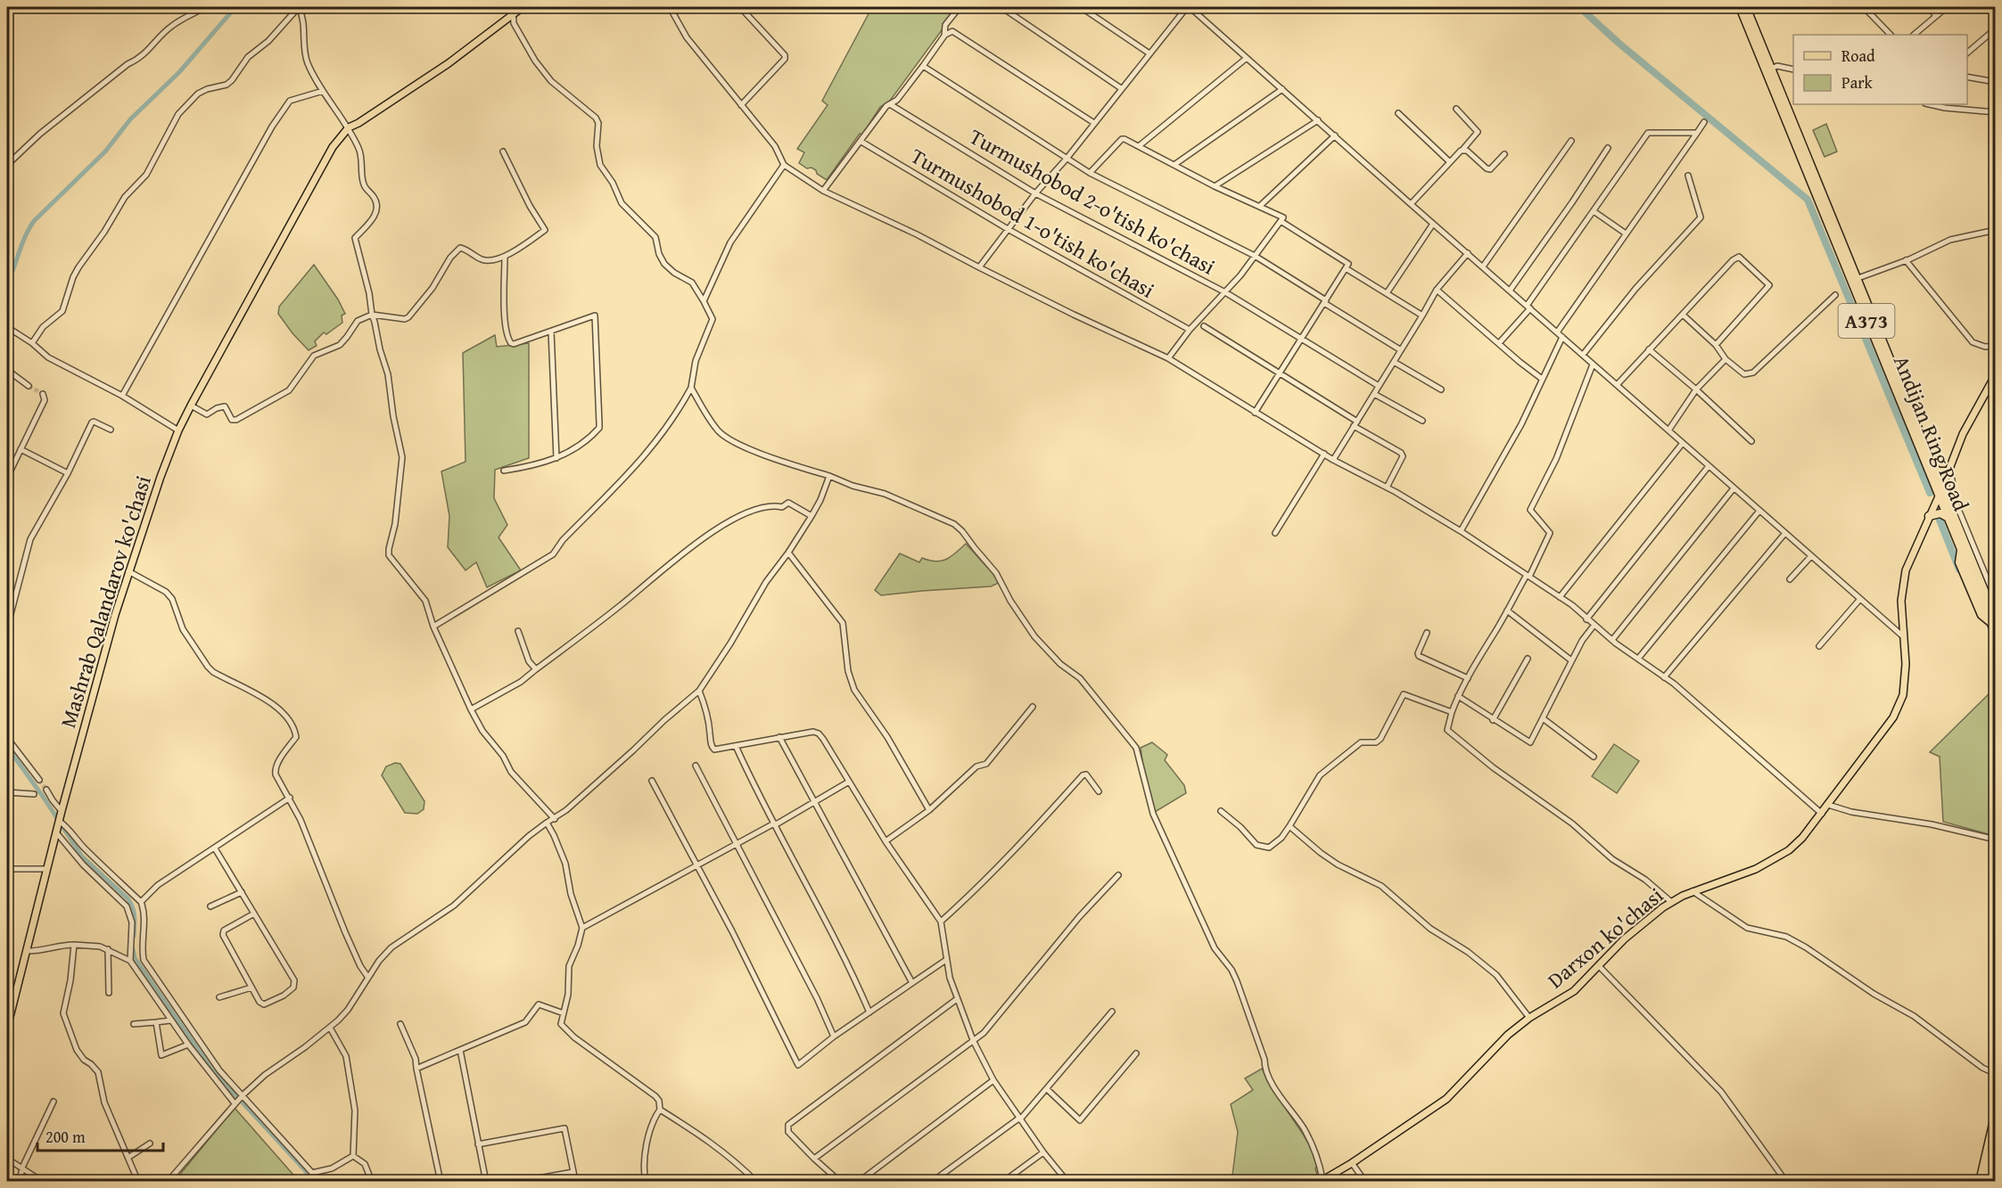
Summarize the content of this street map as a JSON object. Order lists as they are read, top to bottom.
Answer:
{
  "streets": {
    "highway": ["A373", "Andijan Ring Road"],
    "main road": ["Mashrab Qalandarov ko'chasi", "Darxon ko'chasi"],
    "street": ["Turmushobod 2-o'tish ko'chasi", "Turmushobod 1-o'tish ko'chasi"]
  },
  "crossings": [
    ["Andijan Ring Road", "Darxon ko'chasi"]
  ],
  "legend": ["Road", "Park"],
  "scale_bar": "200 m"
}
